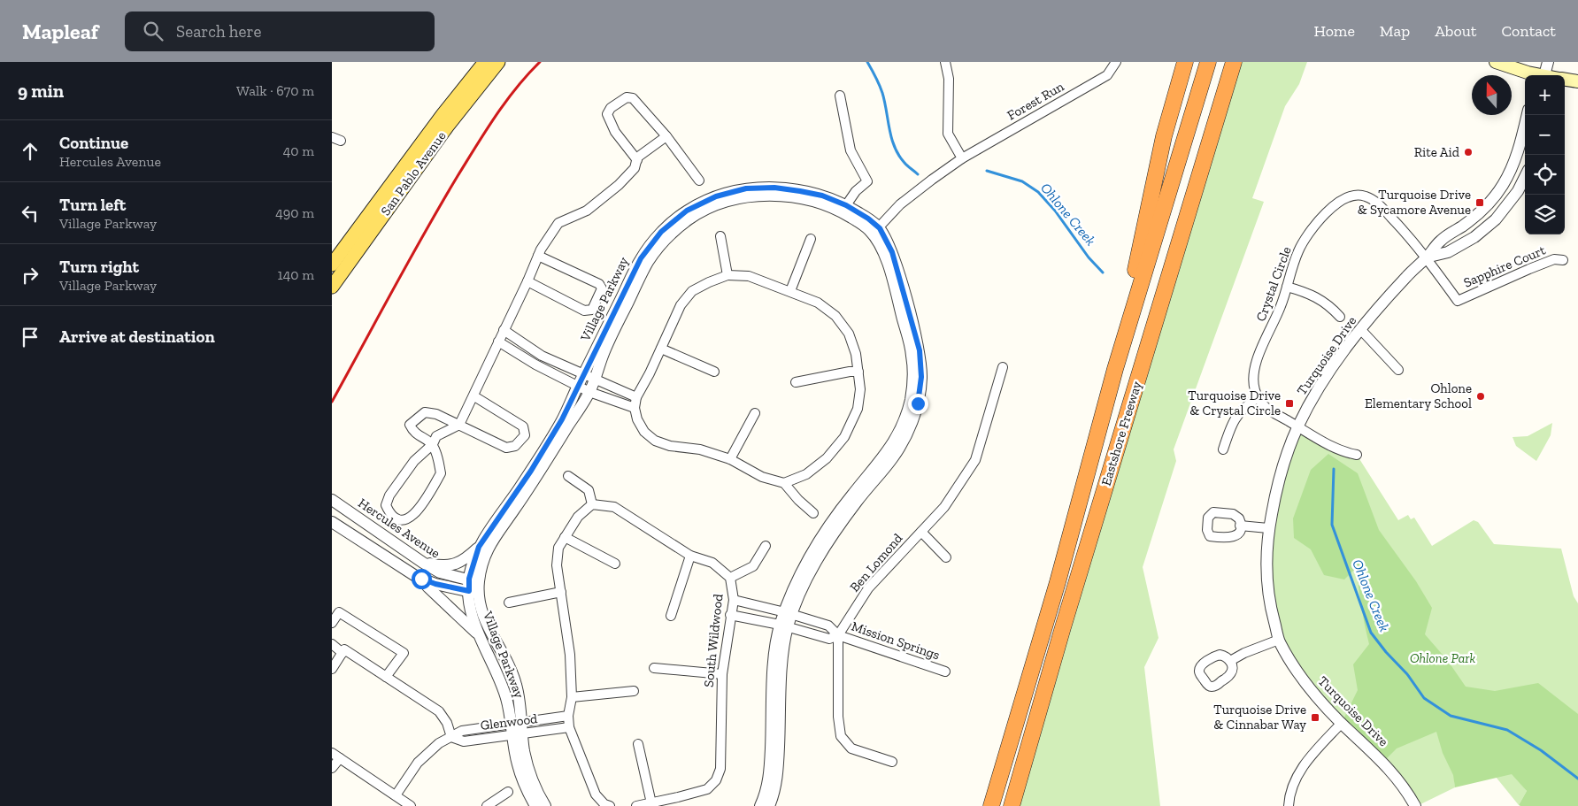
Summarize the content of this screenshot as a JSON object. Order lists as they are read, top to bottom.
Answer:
{
  "streets": {
    "highway": ["Eastshore Freeway"],
    "main road": ["San Pablo Avenue"],
    "street": [
      "Forest Run",
      "Sapphire Court",
      "Crystal Circle",
      "Village Parkway",
      "Turquoise Drive",
      "Hercules Avenue",
      "Ben Lomond",
      "South Wildwood",
      "Mission Springs",
      "Glenwood"
    ]
  },
  "crossings": [
    ["Forest Run", "Village Parkway"],
    ["Sapphire Court", "Crystal Circle"],
    ["Sapphire Court", "Turquoise Drive"],
    ["Crystal Circle", "Turquoise Drive"],
    ["Village Parkway", "Hercules Avenue"],
    ["Village Parkway", "Mission Springs"],
    ["Village Parkway", "Glenwood"],
    ["Ben Lomond", "Mission Springs"],
    ["South Wildwood", "Mission Springs"]
  ],
  "water": ["Ohlone Creek"],
  "parks": ["Ohlone Park"],
  "places": {
    "other": ["Rite Aid", "Ohlone Elementary School"],
    "transit": ["Turquoise Drive & Sycamore Avenue", "Turquoise Drive & Crystal Circle", "Turquoise Drive & Cinnabar Way"]
  },
  "north": "top",
  "page": {
    "header": "Mapleaf",
    "search": "Search here",
    "nav": [
      "Home",
      "Map",
      "About",
      "Contact"
    ],
    "heading": ["9 min", "Walk · 670 m"],
    "map_buttons": ["+", "−"],
    "list": [
      ["Continue", "Hercules Avenue", "40 m"],
      ["Turn left", "Village Parkway", "490 m"],
      ["Turn right", "Village Parkway", "140 m"],
      "Arrive at destination"
    ]
  }
}
